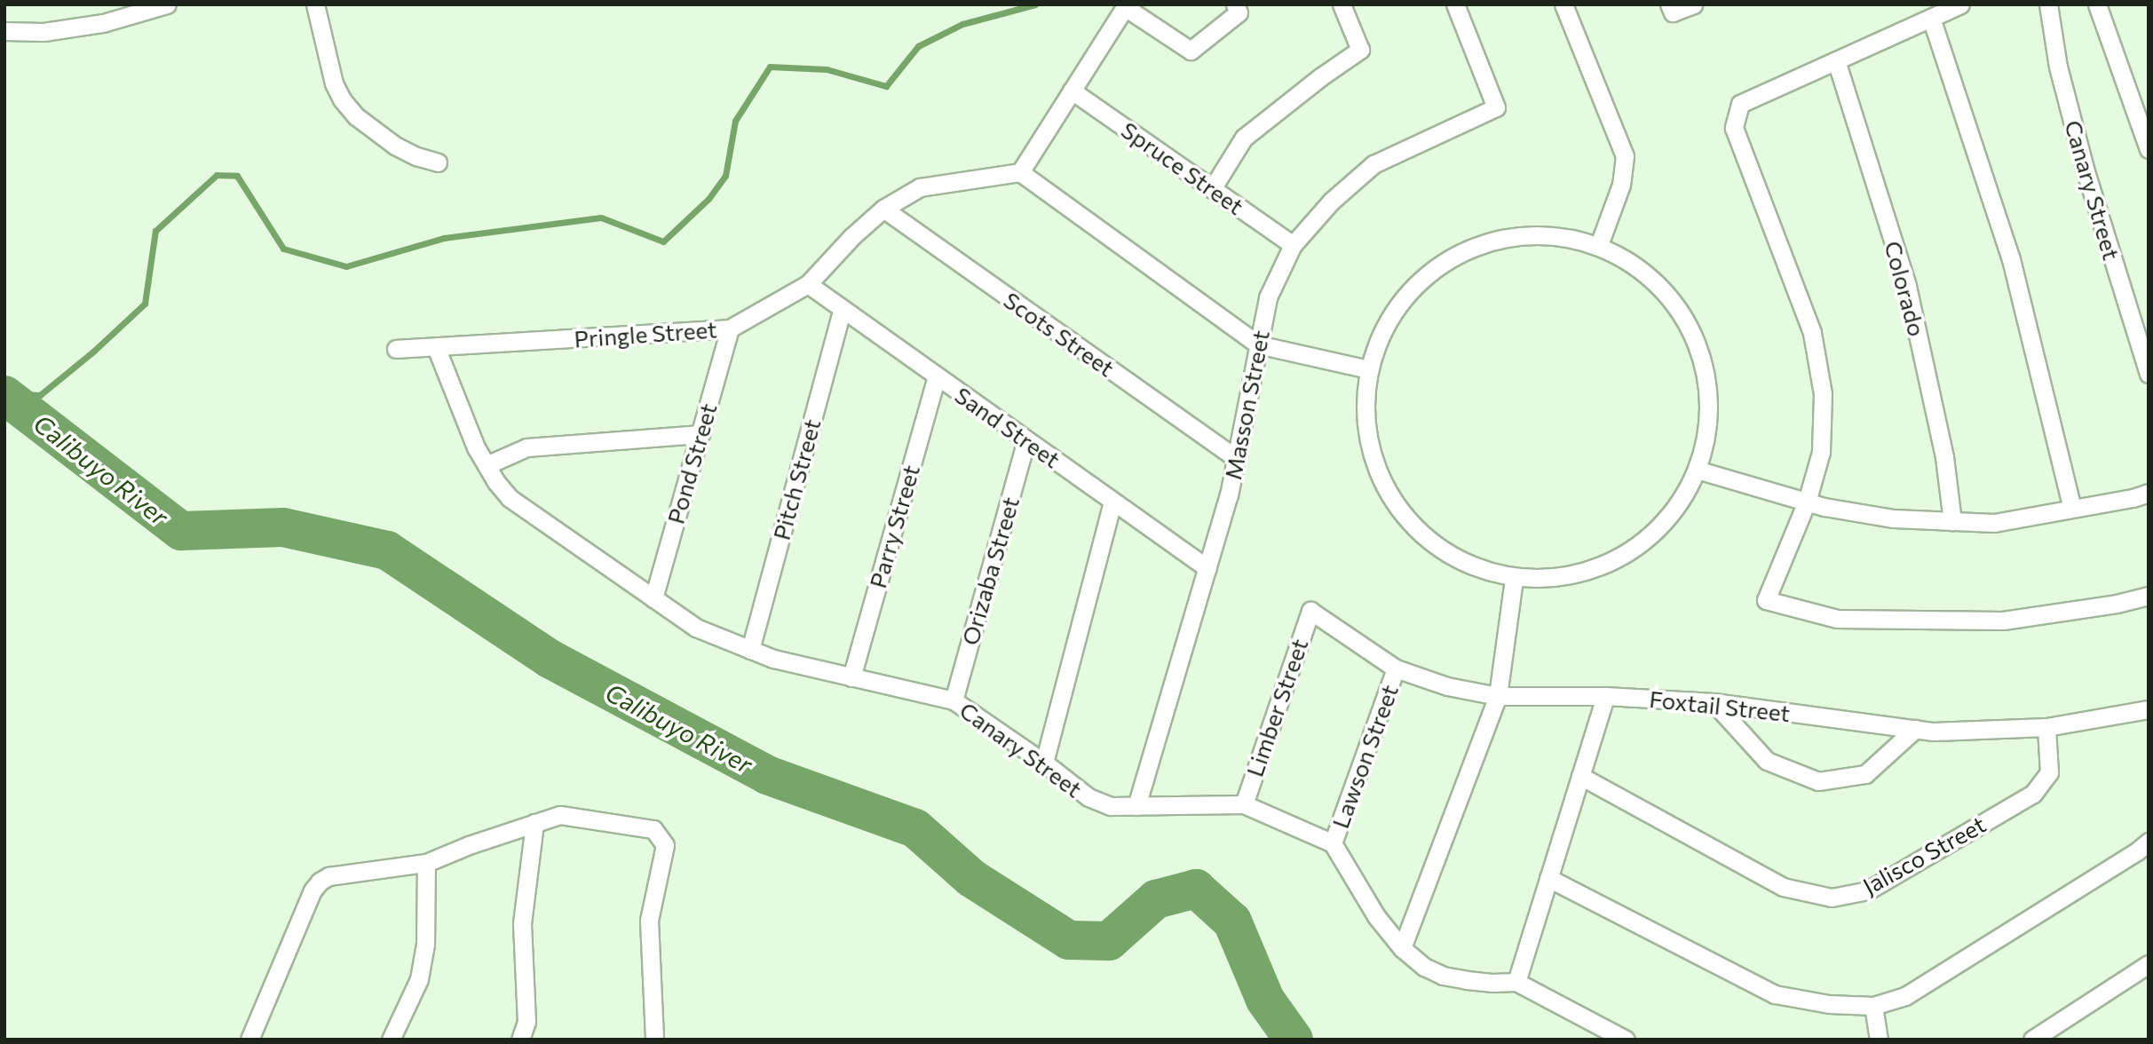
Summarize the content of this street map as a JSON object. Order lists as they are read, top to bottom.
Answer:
{
  "streets": {
    "street": [
      "Spruce Street",
      "Canary Street",
      "Colorado",
      "Pringle Street",
      "Scots Street",
      "Masson Street",
      "Sand Street",
      "Pond Street",
      "Pitch Street",
      "Parry Street",
      "Orizaba Street",
      "Foxtail Street",
      "Limber Street",
      "Lawson Street",
      "Jalisco Street"
    ]
  },
  "crossings": [
    ["Spruce Street", "Masson Street"],
    ["Canary Street", "Pringle Street"],
    ["Canary Street", "Masson Street"],
    ["Canary Street", "Pond Street"],
    ["Canary Street", "Pitch Street"],
    ["Canary Street", "Parry Street"],
    ["Canary Street", "Orizaba Street"],
    ["Canary Street", "Limber Street"],
    ["Canary Street", "Lawson Street"],
    ["Pringle Street", "Scots Street"],
    ["Pringle Street", "Sand Street"],
    ["Pringle Street", "Pond Street"],
    ["Scots Street", "Masson Street"],
    ["Masson Street", "Sand Street"],
    ["Sand Street", "Pitch Street"],
    ["Sand Street", "Parry Street"],
    ["Sand Street", "Orizaba Street"],
    ["Foxtail Street", "Limber Street"],
    ["Foxtail Street", "Lawson Street"],
    ["Foxtail Street", "Jalisco Street"]
  ],
  "water": ["Calibuyo River"]
}
